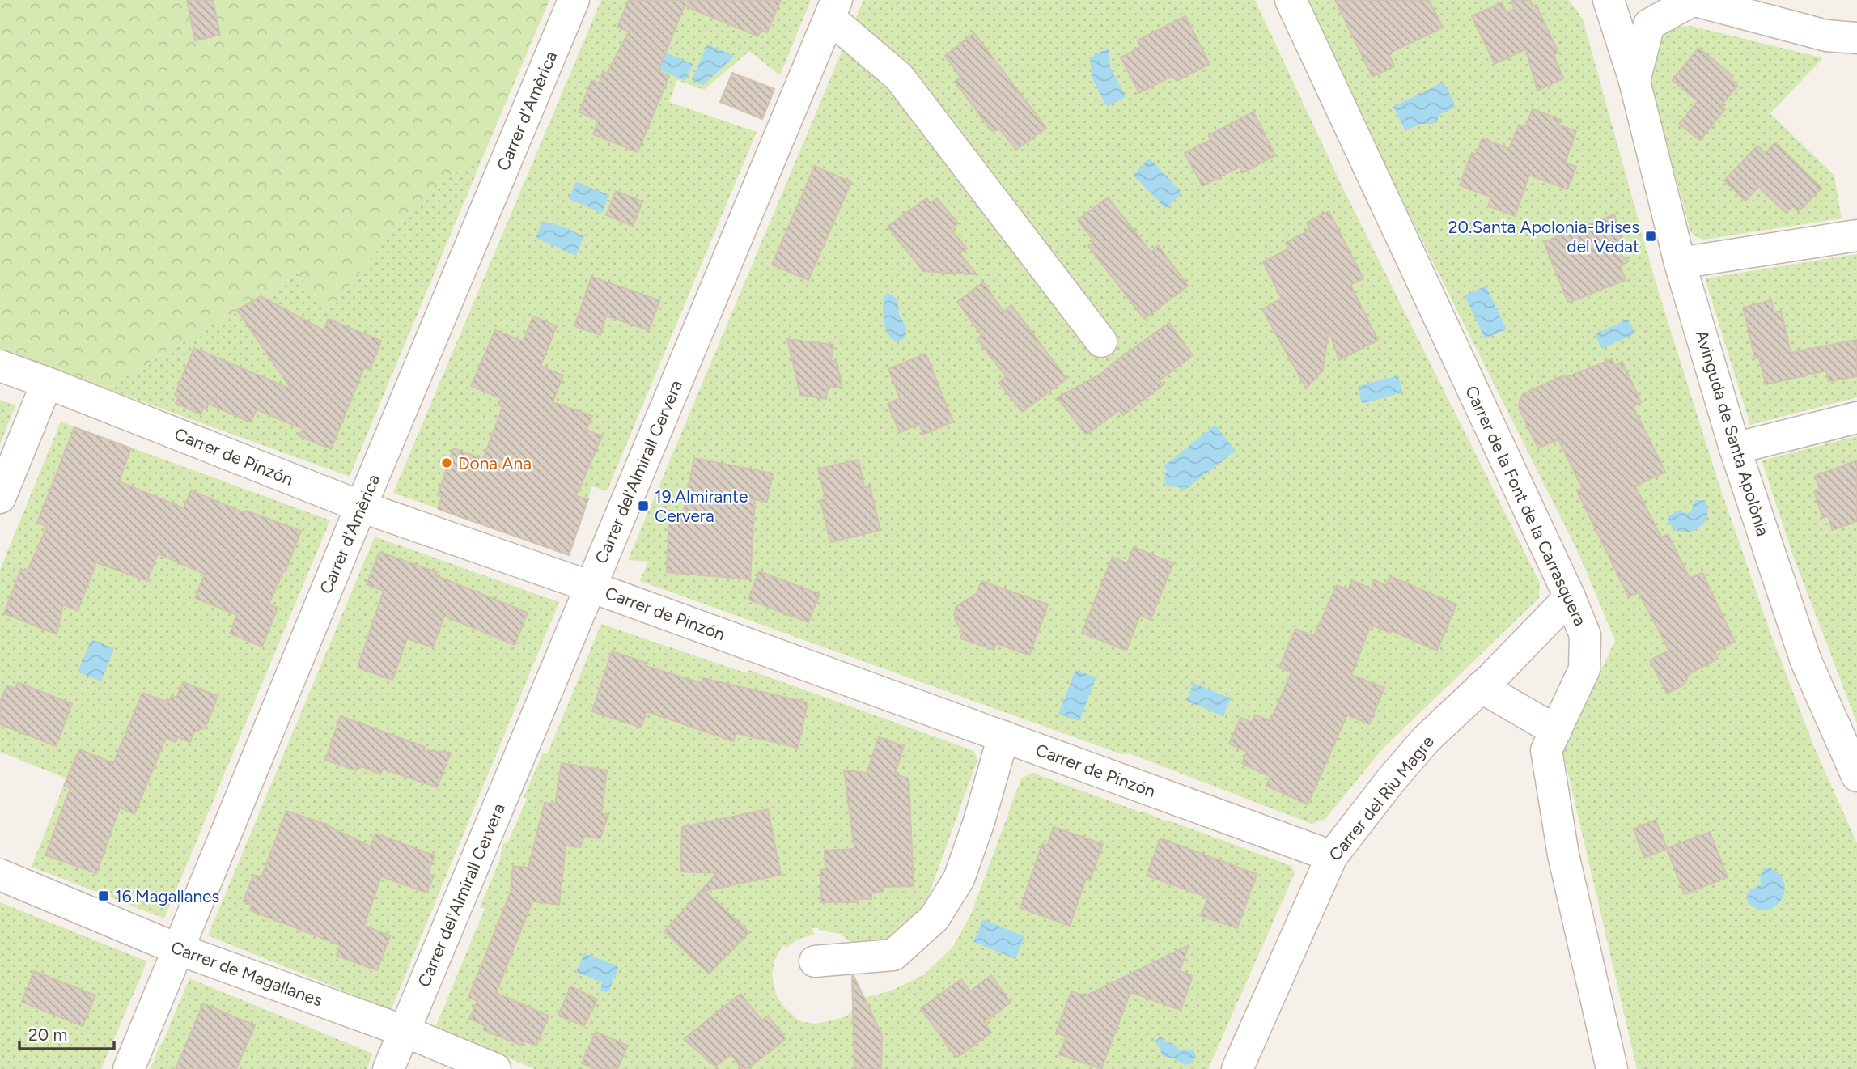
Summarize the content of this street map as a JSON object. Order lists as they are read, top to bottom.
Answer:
{
  "streets": {
    "street": [
      "Carrer d'Amèrica",
      "Avinguda de Santa Apolònia",
      "Carrer de Pinzón",
      "Carrer del'Almirall Cervera",
      "Carrer de la Font de la Carrasquera",
      "Carrer del Riu Magre",
      "Carrer de Magallanes"
    ]
  },
  "crossings": [
    ["Carrer d'Amèrica", "Carrer de Pinzón"],
    ["Carrer d'Amèrica", "Carrer de Magallanes"],
    ["Carrer de Pinzón", "Carrer del'Almirall Cervera"],
    ["Carrer de Pinzón", "Carrer del Riu Magre"],
    ["Carrer del'Almirall Cervera", "Carrer de Magallanes"],
    ["Carrer de la Font de la Carrasquera", "Carrer del Riu Magre"]
  ],
  "places": {
    "transit": ["20.Santa Apolonia-Brises del Vedat", "19.Almirante Cervera", "16.Magallanes"],
    "other": ["Dona Ana"]
  },
  "scale_bar": "20 m"
}
